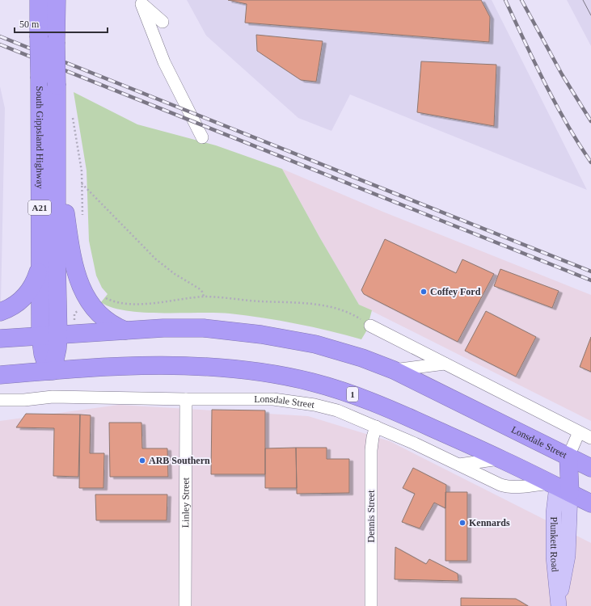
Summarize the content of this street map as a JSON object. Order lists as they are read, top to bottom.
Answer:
{
  "streets": {
    "highway": [
      "South Gippsland Highway",
      "A21",
      "1",
      "Lonsdale Street"
    ],
    "main road": ["Plunkett Road"],
    "street": ["Linley Street", "Dennis Street"]
  },
  "crossings": [
    ["South Gippsland Highway", "1"],
    ["South Gippsland Highway", "Lonsdale Street"],
    ["1", "Lonsdale Street"],
    ["1", "Plunkett Road"],
    ["Lonsdale Street", "Linley Street"],
    ["Lonsdale Street", "Dennis Street"],
    ["Lonsdale Street", "Plunkett Road"]
  ],
  "places": ["Coffey Ford", "ARB Southern", "Kennards"],
  "scale_bar": "50 m"
}
